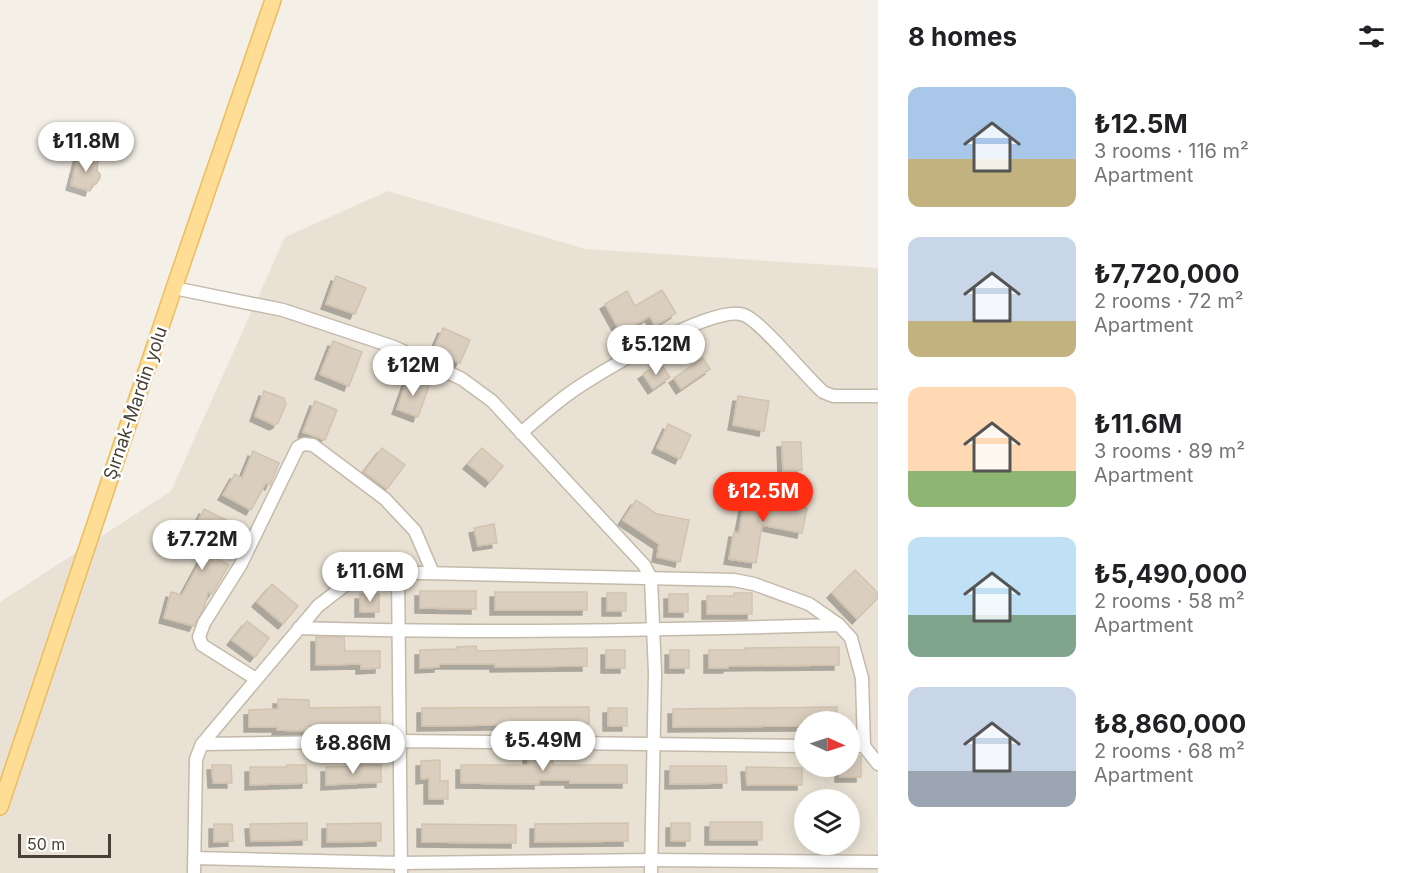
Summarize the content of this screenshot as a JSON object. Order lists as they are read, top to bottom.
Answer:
{
  "streets": {
    "main road": ["Şırnak-Mardin yolu"]
  },
  "scale_bar": "50 m",
  "north": "right",
  "page": {
    "heading": "8 homes",
    "list": [
      {
        "name": "₺12.5M",
        "note": "3 rooms · 116 m² · Apartment"
      },
      {
        "name": "₺7,720,000",
        "note": "2 rooms · 72 m² · Apartment"
      },
      {
        "name": "₺11.6M",
        "note": "3 rooms · 89 m² · Apartment"
      },
      {
        "name": "₺5,490,000",
        "note": "2 rooms · 58 m² · Apartment"
      },
      {
        "name": "₺8,860,000",
        "note": "2 rooms · 68 m² · Apartment"
      }
    ],
    "price": [
      "₺11.8M",
      "₺5.12M",
      "₺12M",
      "₺12.5M",
      "₺7.72M",
      "₺11.6M",
      "₺5.49M",
      "₺8.86M"
    ],
    "scale": "50 m"
  }
}
